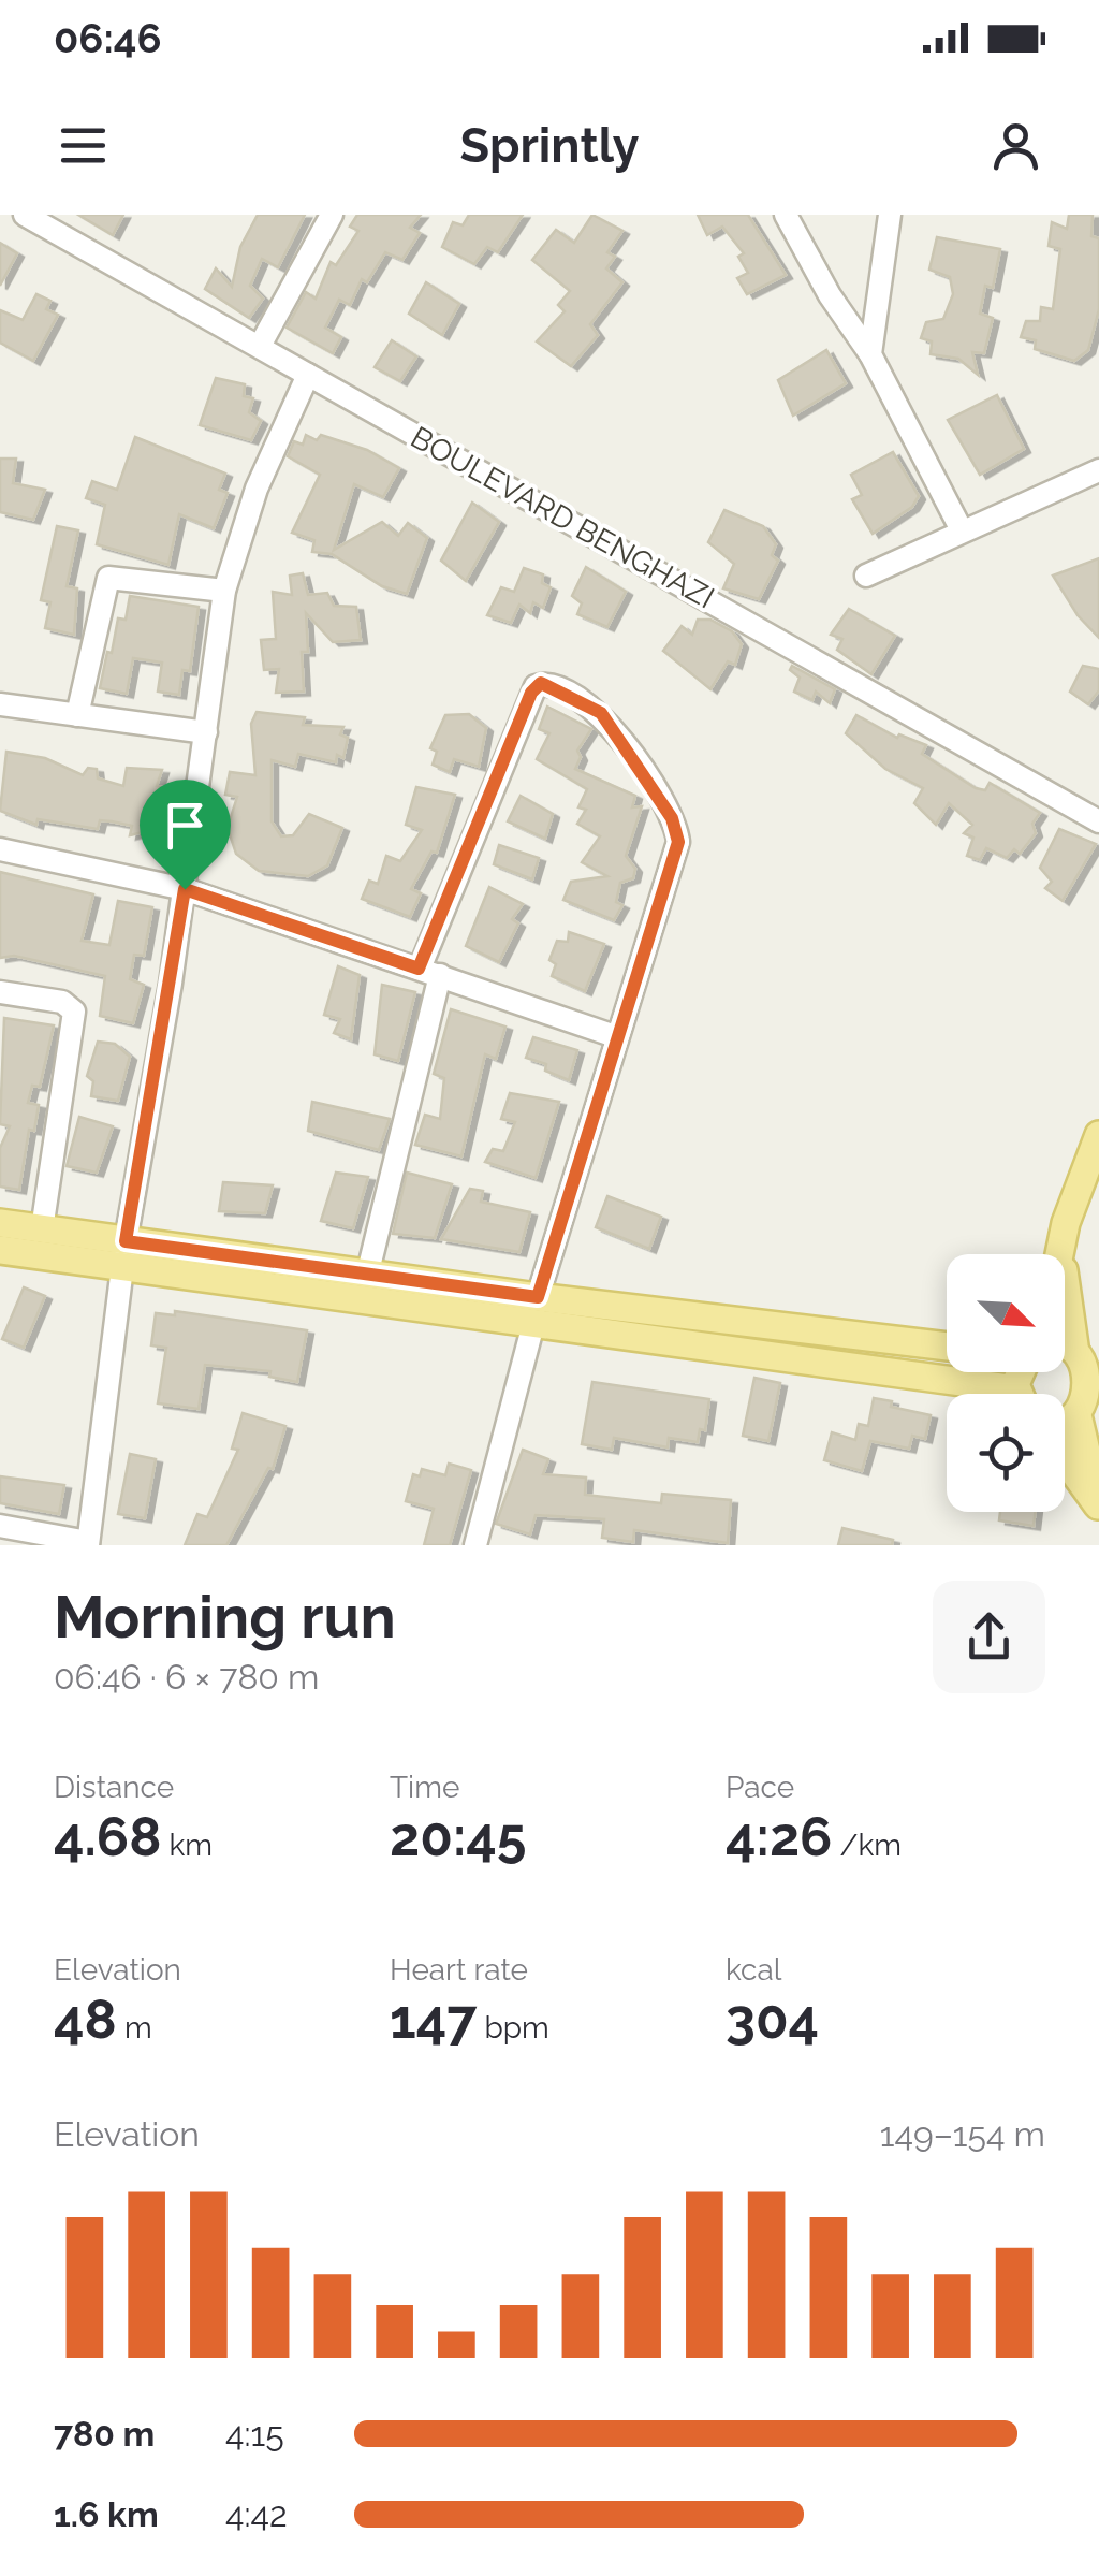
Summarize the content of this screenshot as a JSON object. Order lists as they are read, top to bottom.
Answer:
{
  "streets": {
    "street": ["BOULEVARD BENGHAZI"]
  },
  "north": "bottom right",
  "page": {
    "status": "06:46",
    "header": "Sprintly",
    "heading": ["Morning run", "06:46 · 6 × 780 m"],
    "stats": [
      ["Distance", "4.68 km"],
      ["Time", "20:45"],
      ["Pace", "4:26 /km"],
      ["Elevation", "48 m"],
      ["Heart rate", "147 bpm"],
      ["kcal", "304"]
    ],
    "chart": ["Elevation", "149–154 m"],
    "list": [
      {
        "name": "780 m",
        "note": "4:15"
      },
      {
        "name": "1.6 km",
        "note": "4:42"
      }
    ]
  }
}
